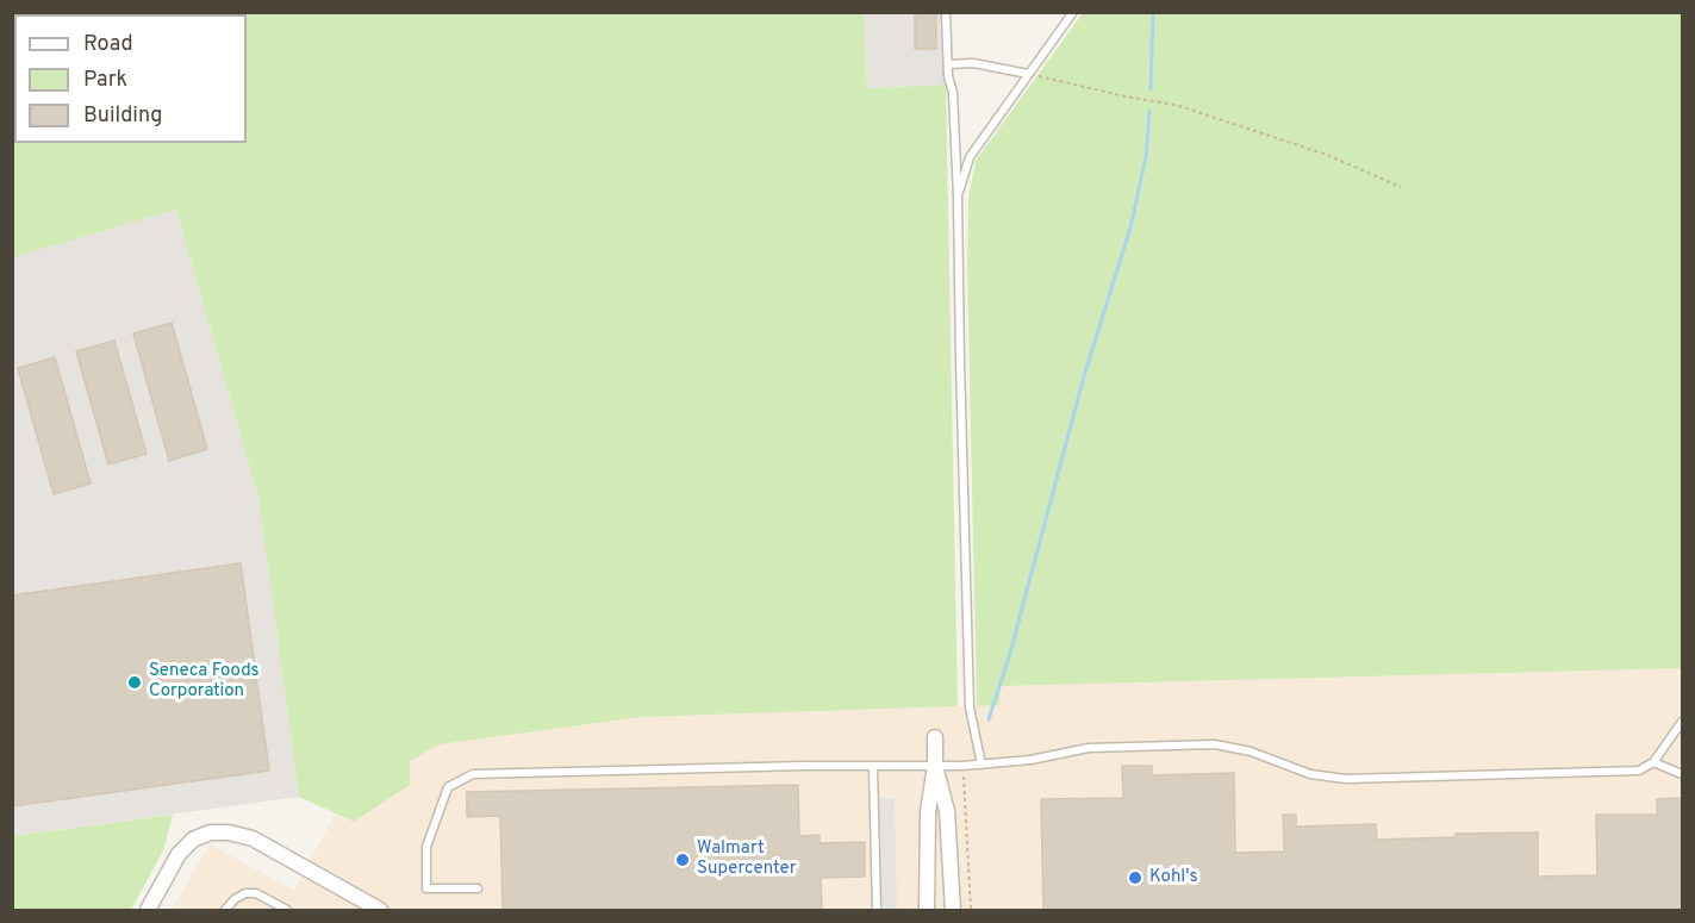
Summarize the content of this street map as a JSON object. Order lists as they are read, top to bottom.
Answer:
{
  "places": ["Seneca Foods Corporation", "Walmart Supercenter", "Kohl's"],
  "legend": ["Road", "Park", "Building"]
}
